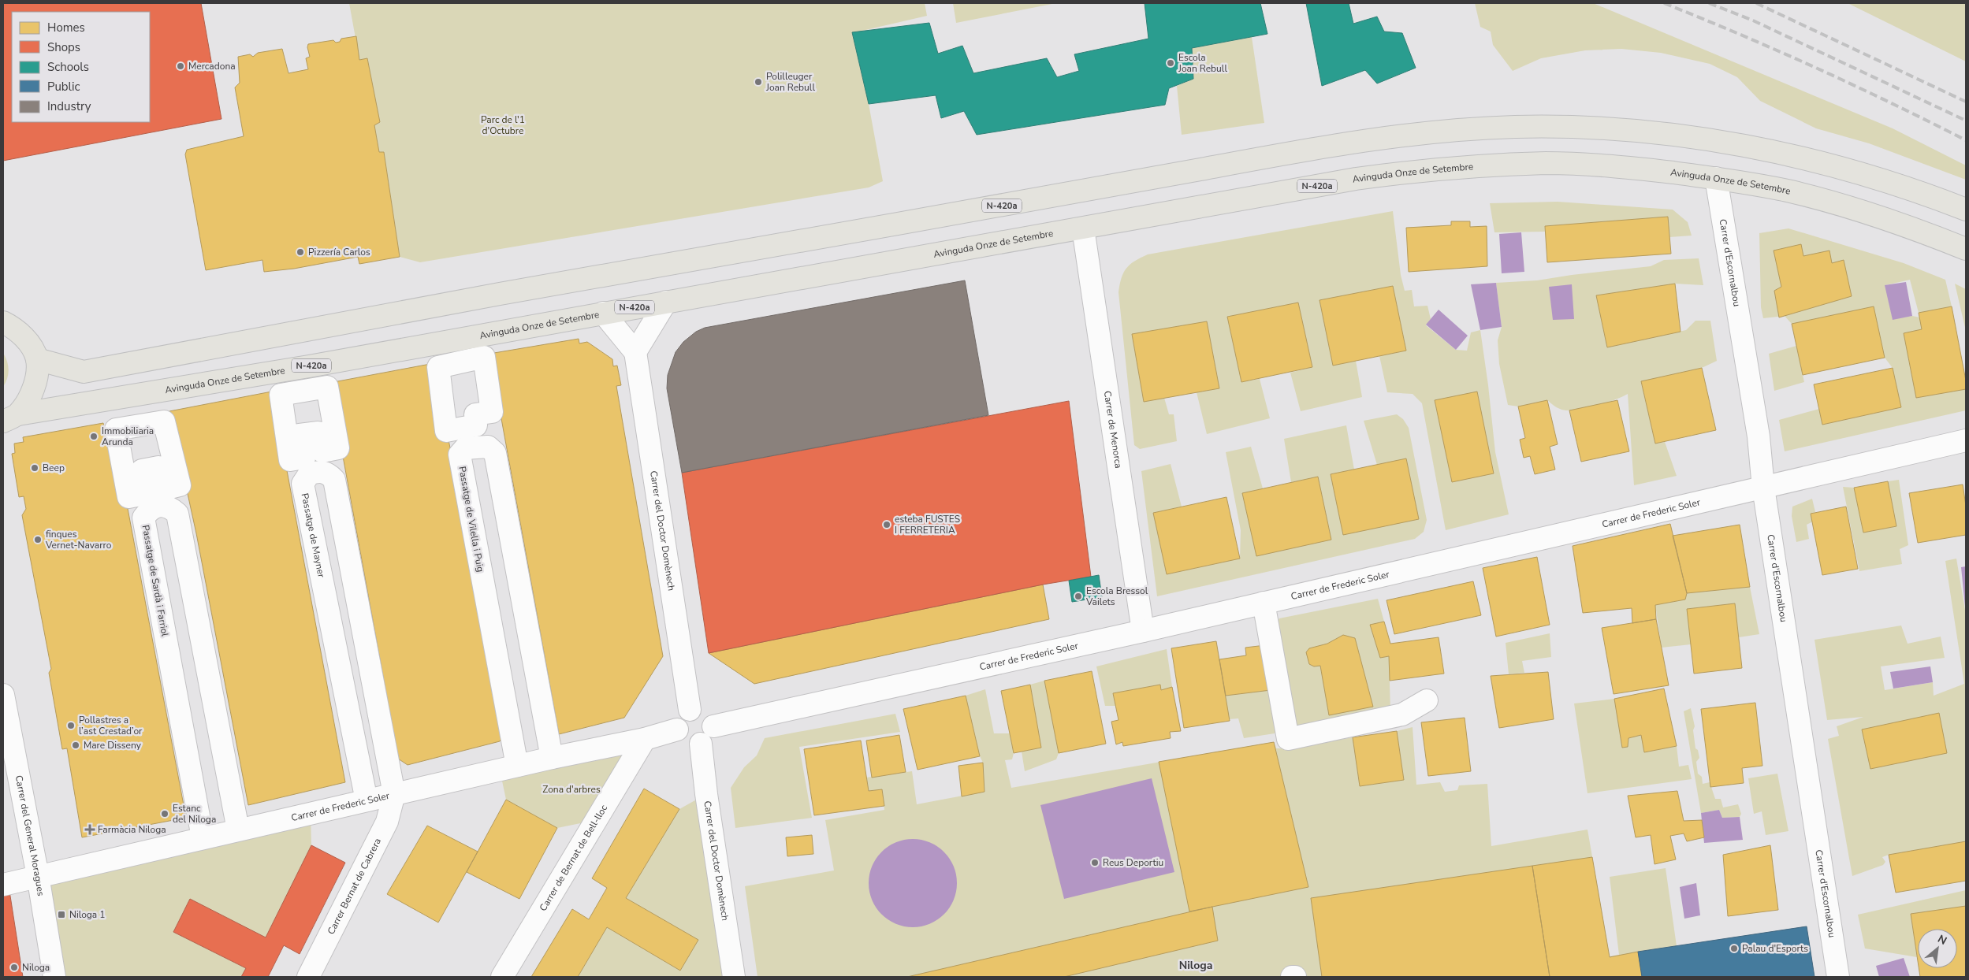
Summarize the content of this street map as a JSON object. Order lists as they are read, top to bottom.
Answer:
{
  "streets": {
    "main road": ["Avinguda Onze de Setembre", "N-420a"],
    "street": [
      "Carrer d'Escornalbou",
      "Carrer de Menorca",
      "Carrer de Frederic Soler",
      "Passatge de Vilella i Puig",
      "Carrer del Doctor Domènech",
      "Passatge de Mayner",
      "Passatge de Sardà i Farriol",
      "Carrer del General Moragues",
      "Carrer de Bernat de Bell-lloc",
      "Carrer Bernat de Cabrera"
    ]
  },
  "crossings": [
    ["Avinguda Onze de Setembre", "N-420a"],
    ["Avinguda Onze de Setembre", "Carrer d'Escornalbou"],
    ["Avinguda Onze de Setembre", "Carrer de Menorca"],
    ["Carrer d'Escornalbou", "Carrer de Frederic Soler"],
    ["Carrer de Menorca", "Carrer de Frederic Soler"],
    ["Carrer de Frederic Soler", "Passatge de Vilella i Puig"],
    ["Carrer de Frederic Soler", "Carrer del Doctor Domènech"],
    ["Carrer de Frederic Soler", "Passatge de Mayner"],
    ["Carrer de Frederic Soler", "Passatge de Sardà i Farriol"],
    ["Carrer de Frederic Soler", "Carrer del General Moragues"],
    ["Carrer de Frederic Soler", "Carrer de Bernat de Bell-lloc"],
    ["Carrer de Frederic Soler", "Carrer Bernat de Cabrera"],
    ["Passatge de Mayner", "Carrer Bernat de Cabrera"]
  ],
  "districts": ["Niloga"],
  "parks": ["Parc de l'1 d'Octubre", "Zona d'arbres"],
  "places": {
    "other": [
      "Escola Joan Rebull",
      "Mercadona",
      "Polilleuger Joan Rebull",
      "Pizzería Carlos",
      "Immobiliaria Arunda",
      "Beep",
      "esteba FUSTES I FERRETERIA",
      "finques Vernet-Navarro",
      "Escola Bressol Vailets",
      "Pollastres a l’ast Crestad’or",
      "Mare Disseny",
      "Estanc del Niloga",
      "Reus Deportiu",
      "Palau d'Esports",
      "Niloga"
    ],
    "health": ["Farmàcia Niloga"],
    "transit": ["Niloga 1"]
  },
  "legend": [
    "Homes",
    "Shops",
    "Schools",
    "Public",
    "Industry"
  ],
  "north": "top right"
}
